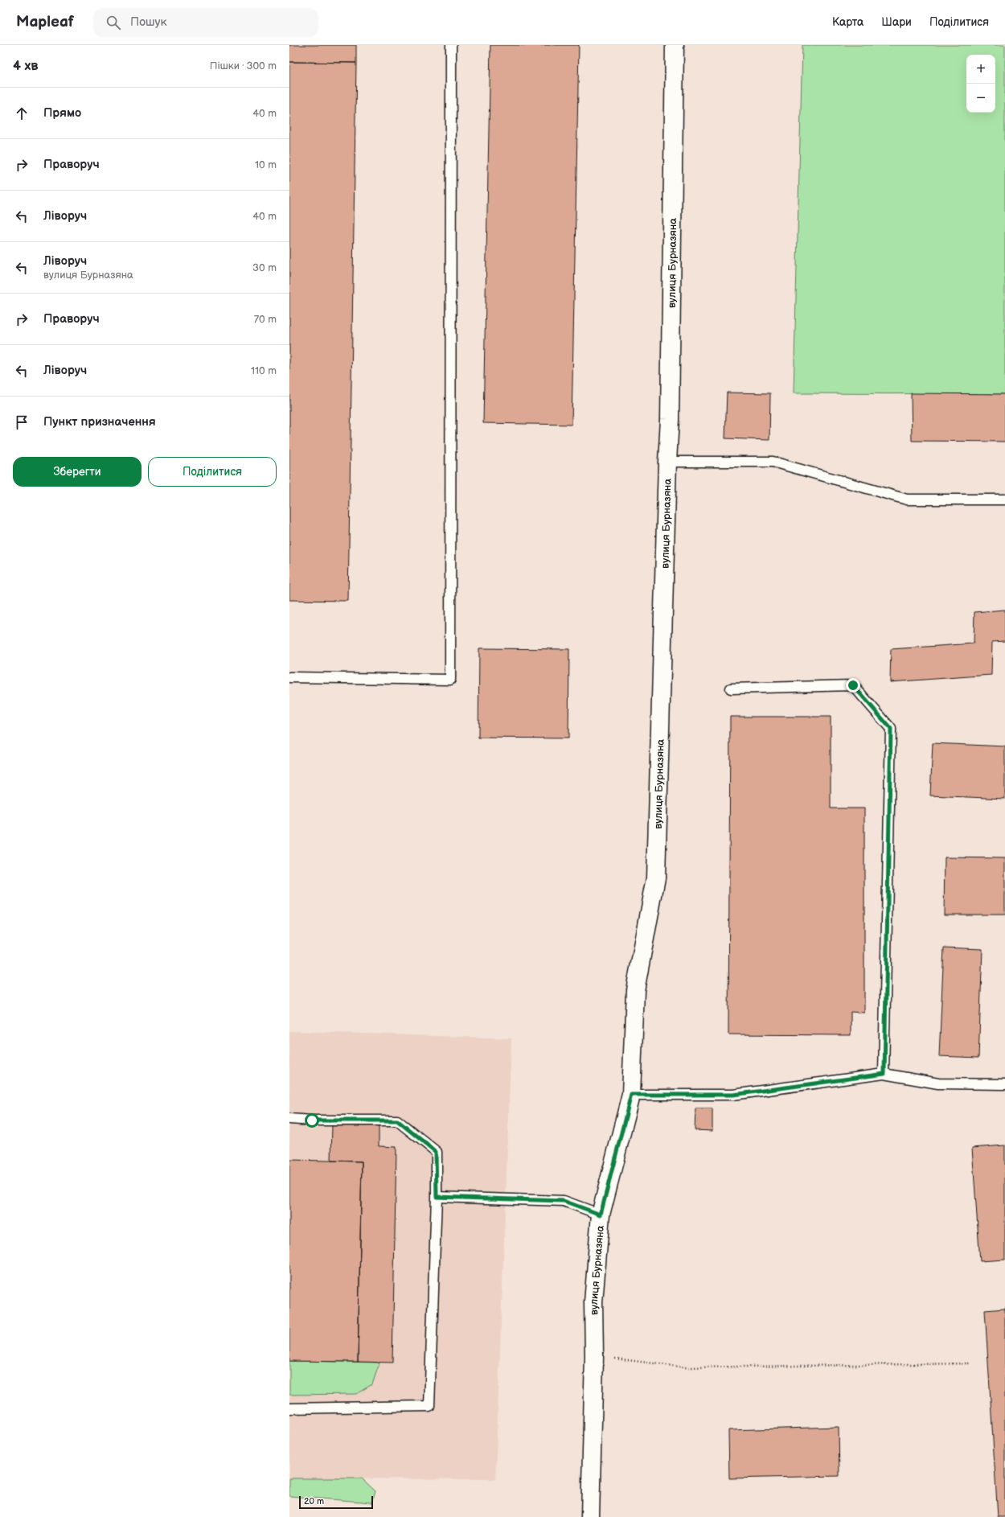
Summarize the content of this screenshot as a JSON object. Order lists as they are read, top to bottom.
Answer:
{
  "streets": {
    "street": ["вулиця Бурназяна"]
  },
  "scale_bar": "20 m",
  "page": {
    "header": "Mapleaf",
    "search": "Пошук",
    "nav": ["Карта", "Шари", "Поділитися"],
    "heading": ["4 хв", "Пішки · 300 m"],
    "map_buttons": ["+", "−"],
    "list": [
      ["Прямо", "40 m"],
      ["Праворуч", "10 m"],
      ["Ліворуч", "40 m"],
      ["Ліворуч", "вулиця Бурназяна", "30 m"],
      ["Праворуч", "70 m"],
      ["Ліворуч", "110 m"],
      "Пункт призначення"
    ],
    "buttons": ["Зберегти", "Поділитися"],
    "scale": "20 m"
  }
}
